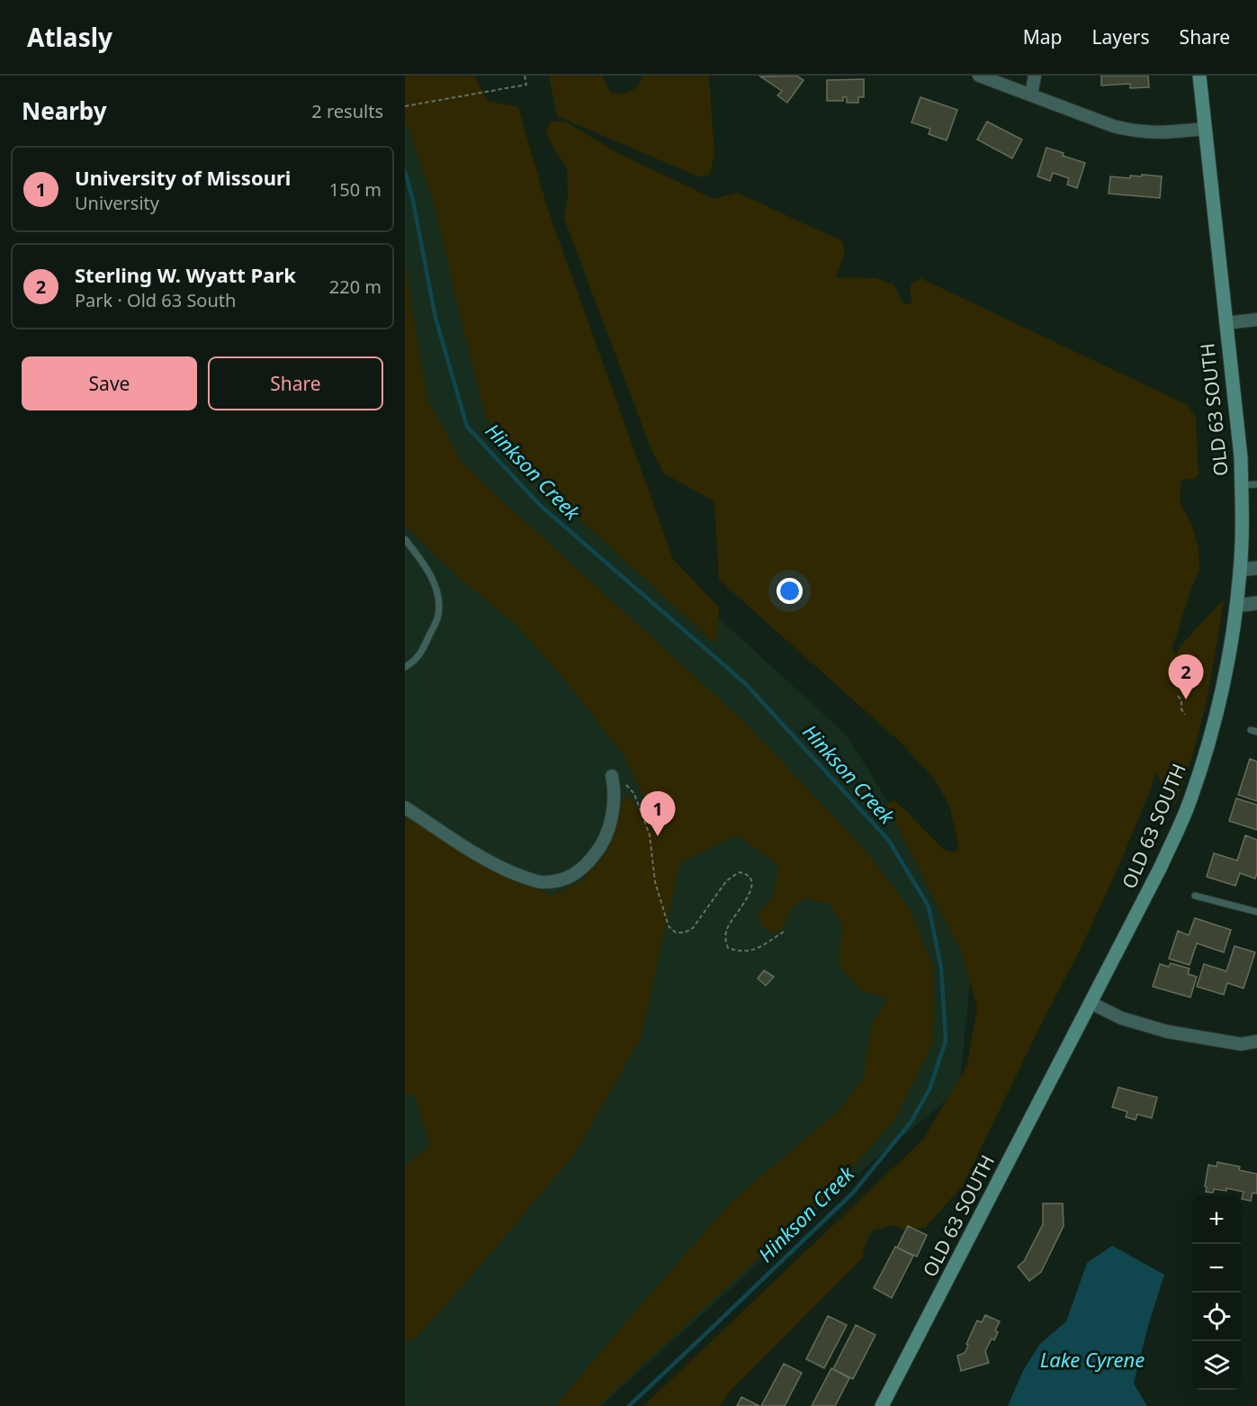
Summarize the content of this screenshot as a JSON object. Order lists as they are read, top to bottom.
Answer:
{
  "streets": {
    "main road": ["OLD 63 SOUTH"]
  },
  "water": ["Hinkson Creek", "Lake Cyrene"],
  "page": {
    "header": "Atlasly",
    "nav": ["Map", "Layers", "Share"],
    "heading": ["Nearby", "2 results"],
    "list": [
      {
        "mark": "1",
        "name": "University of Missouri",
        "note": "University",
        "value": "150 m"
      },
      {
        "mark": "2",
        "name": "Sterling W. Wyatt Park",
        "note": "Park · Old 63 South",
        "value": "220 m"
      }
    ],
    "buttons": ["Save", "Share"],
    "pins": ["2", "1"],
    "map_buttons": ["+", "−"]
  }
}
